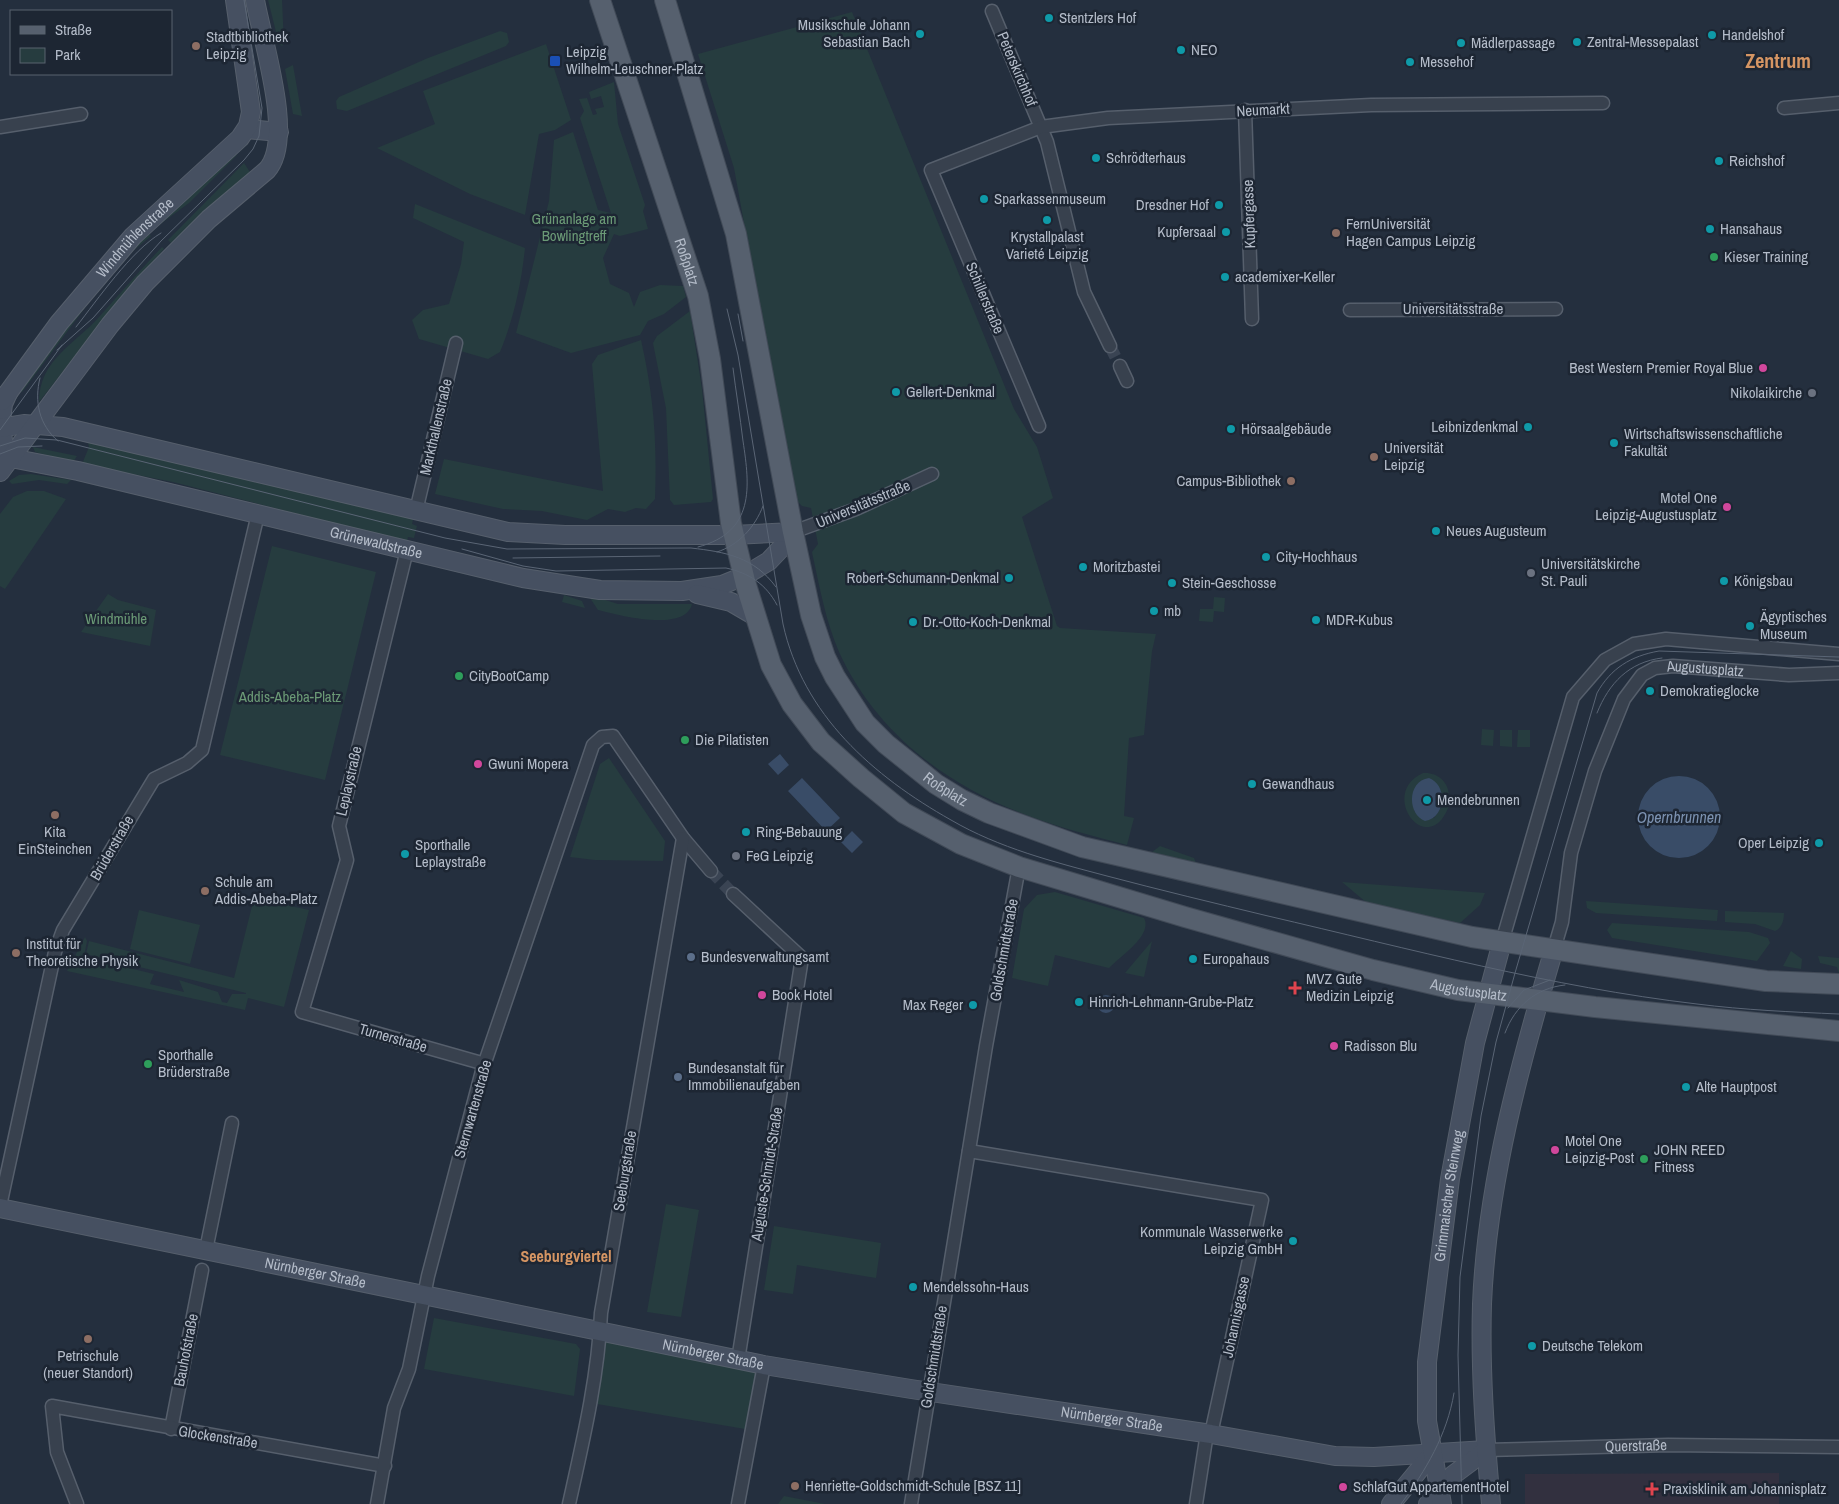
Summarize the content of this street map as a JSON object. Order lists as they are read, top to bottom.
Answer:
{
  "streets": {
    "main road": [
      "Windmühlenstraße",
      "Roßplatz",
      "Grünewaldstraße",
      "Augustusplatz",
      "Grimmaischer Steinweg",
      "Nürnberger Straße",
      "Querstraße"
    ],
    "street": [
      "Peterskirchhof",
      "Neumarkt",
      "Kupfergasse",
      "Schillerstraße",
      "Universitätsstraße",
      "Markthallenstraße",
      "Leplaystraße",
      "Brüderstraße",
      "Goldschmidtstraße",
      "Turnerstraße",
      "Sternwartenstraße",
      "Seeburgstraße",
      "Auguste-Schmidt-Straße",
      "Johannisgasse",
      "Bauhofstraße",
      "Glockenstraße"
    ]
  },
  "crossings": [
    ["Peterskirchhof", "Neumarkt"],
    ["Neumarkt", "Kupfergasse"],
    ["Neumarkt", "Schillerstraße"],
    ["Roßplatz", "Universitätsstraße"],
    ["Roßplatz", "Grünewaldstraße"],
    ["Roßplatz", "Augustusplatz"],
    ["Roßplatz", "Goldschmidtstraße"],
    ["Roßplatz", "Grimmaischer Steinweg"],
    ["Grünewaldstraße", "Leplaystraße"],
    ["Grünewaldstraße", "Brüderstraße"],
    ["Augustusplatz", "Grimmaischer Steinweg"],
    ["Leplaystraße", "Turnerstraße"],
    ["Brüderstraße", "Nürnberger Straße"],
    ["Goldschmidtstraße", "Nürnberger Straße"],
    ["Goldschmidtstraße", "Johannisgasse"],
    ["Turnerstraße", "Sternwartenstraße"],
    ["Sternwartenstraße", "Seeburgstraße"],
    ["Sternwartenstraße", "Nürnberger Straße"],
    ["Sternwartenstraße", "Glockenstraße"],
    ["Seeburgstraße", "Nürnberger Straße"],
    ["Auguste-Schmidt-Straße", "Nürnberger Straße"],
    ["Grimmaischer Steinweg", "Nürnberger Straße"],
    ["Grimmaischer Steinweg", "Querstraße"],
    ["Nürnberger Straße", "Johannisgasse"],
    ["Nürnberger Straße", "Querstraße"],
    ["Bauhofstraße", "Glockenstraße"]
  ],
  "districts": ["Zentrum", "Seeburgviertel"],
  "water": ["Opernbrunnen"],
  "parks": ["Grünanlage am Bowlingtreff", "Windmühle", "Addis-Abeba-Platz"],
  "places": {
    "other": [
      "Stentzlers Hof",
      "Musikschule Johann Sebastian Bach",
      "Handelshof",
      "Zentral-Messepalast",
      "Mädlerpassage",
      "Stadtbibliothek Leipzig",
      "NEO",
      "Messehof",
      "Schrödterhaus",
      "Reichshof",
      "Sparkassenmuseum",
      "Dresdner Hof",
      "Krystallpalast Varieté Leipzig",
      "Hansahaus",
      "Kupfersaal",
      "FernUniversität Hagen Campus Leipzig",
      "Kieser Training",
      "academixer-Keller",
      "Best Western Premier Royal Blue",
      "Gellert-Denkmal",
      "Nikolaikirche",
      "Leibnizdenkmal",
      "Hörsaalgebäude",
      "Wirtschaftswissenschaftliche Fakultät",
      "Universität Leipzig",
      "Campus-Bibliothek",
      "Motel One Leipzig-Augustusplatz",
      "Neues Augusteum",
      "City-Hochhaus",
      "Moritzbastei",
      "Universitätskirche St. Pauli",
      "Robert-Schumann-Denkmal",
      "Königsbau",
      "Stein-Geschosse",
      "mb",
      "MDR-Kubus",
      "Dr.-Otto-Koch-Denkmal",
      "Ägyptisches Museum",
      "CityBootCamp",
      "Demokratieglocke",
      "Die Pilatisten",
      "Gwuni Mopera",
      "Gewandhaus",
      "Mendebrunnen",
      "Kita EinSteinchen",
      "Ring-Bebauung",
      "Oper Leipzig",
      "Sporthalle Leplaystraße",
      "FeG Leipzig",
      "Schule am Addis-Abeba-Platz",
      "Institut für Theoretische Physik",
      "Bundesverwaltungsamt",
      "Europahaus",
      "Book Hotel",
      "Hinrich-Lehmann-Grube-Platz",
      "Max Reger",
      "Radisson Blu",
      "Sporthalle Brüderstraße",
      "Bundesanstalt für Immobilienaufgaben",
      "Alte Hauptpost",
      "Motel One Leipzig-Post",
      "JOHN REED Fitness",
      "Kommunale Wasserwerke Leipzig GmbH",
      "Mendelssohn-Haus",
      "Petrischule (neuer Standort)",
      "Deutsche Telekom",
      "Henriette-Goldschmidt-Schule [BSZ 11]",
      "SchlafGut AppartementHotel"
    ],
    "transit": ["Leipzig Wilhelm-Leuschner-Platz"],
    "health": ["MVZ Gute Medizin Leipzig", "Praxisklinik am Johannisplatz"]
  },
  "legend": ["Straße", "Park"]
}
